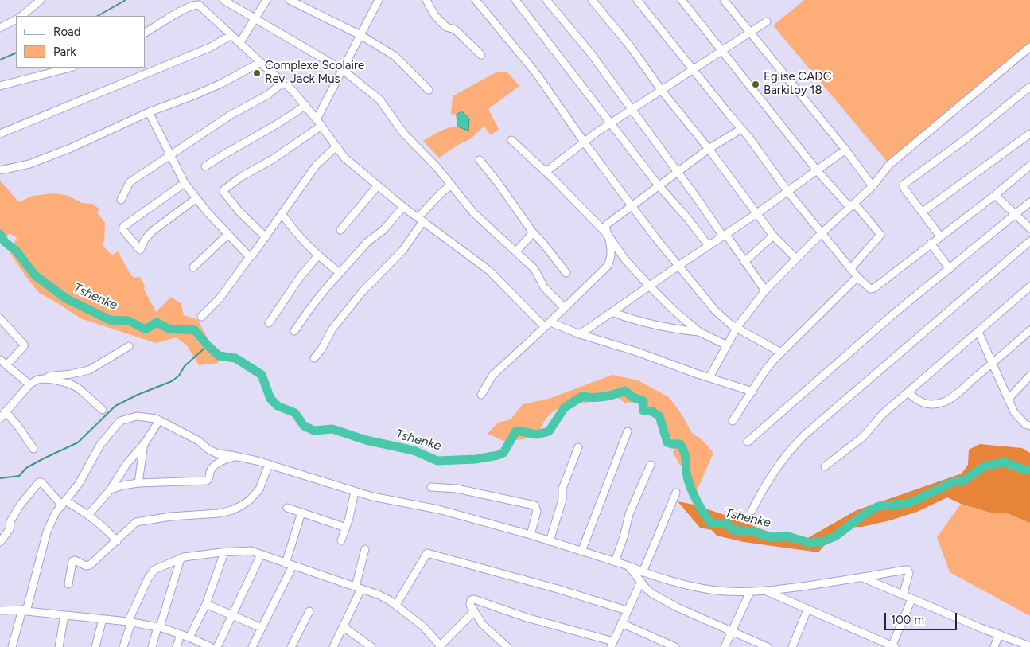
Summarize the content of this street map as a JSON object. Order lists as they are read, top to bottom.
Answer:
{
  "water": ["Tshenke"],
  "places": ["Complexe Scolaire Rev. Jack Mus", "Eglise CADC Barkitoy 18"],
  "legend": ["Road", "Park"],
  "scale_bar": "100 m"
}
